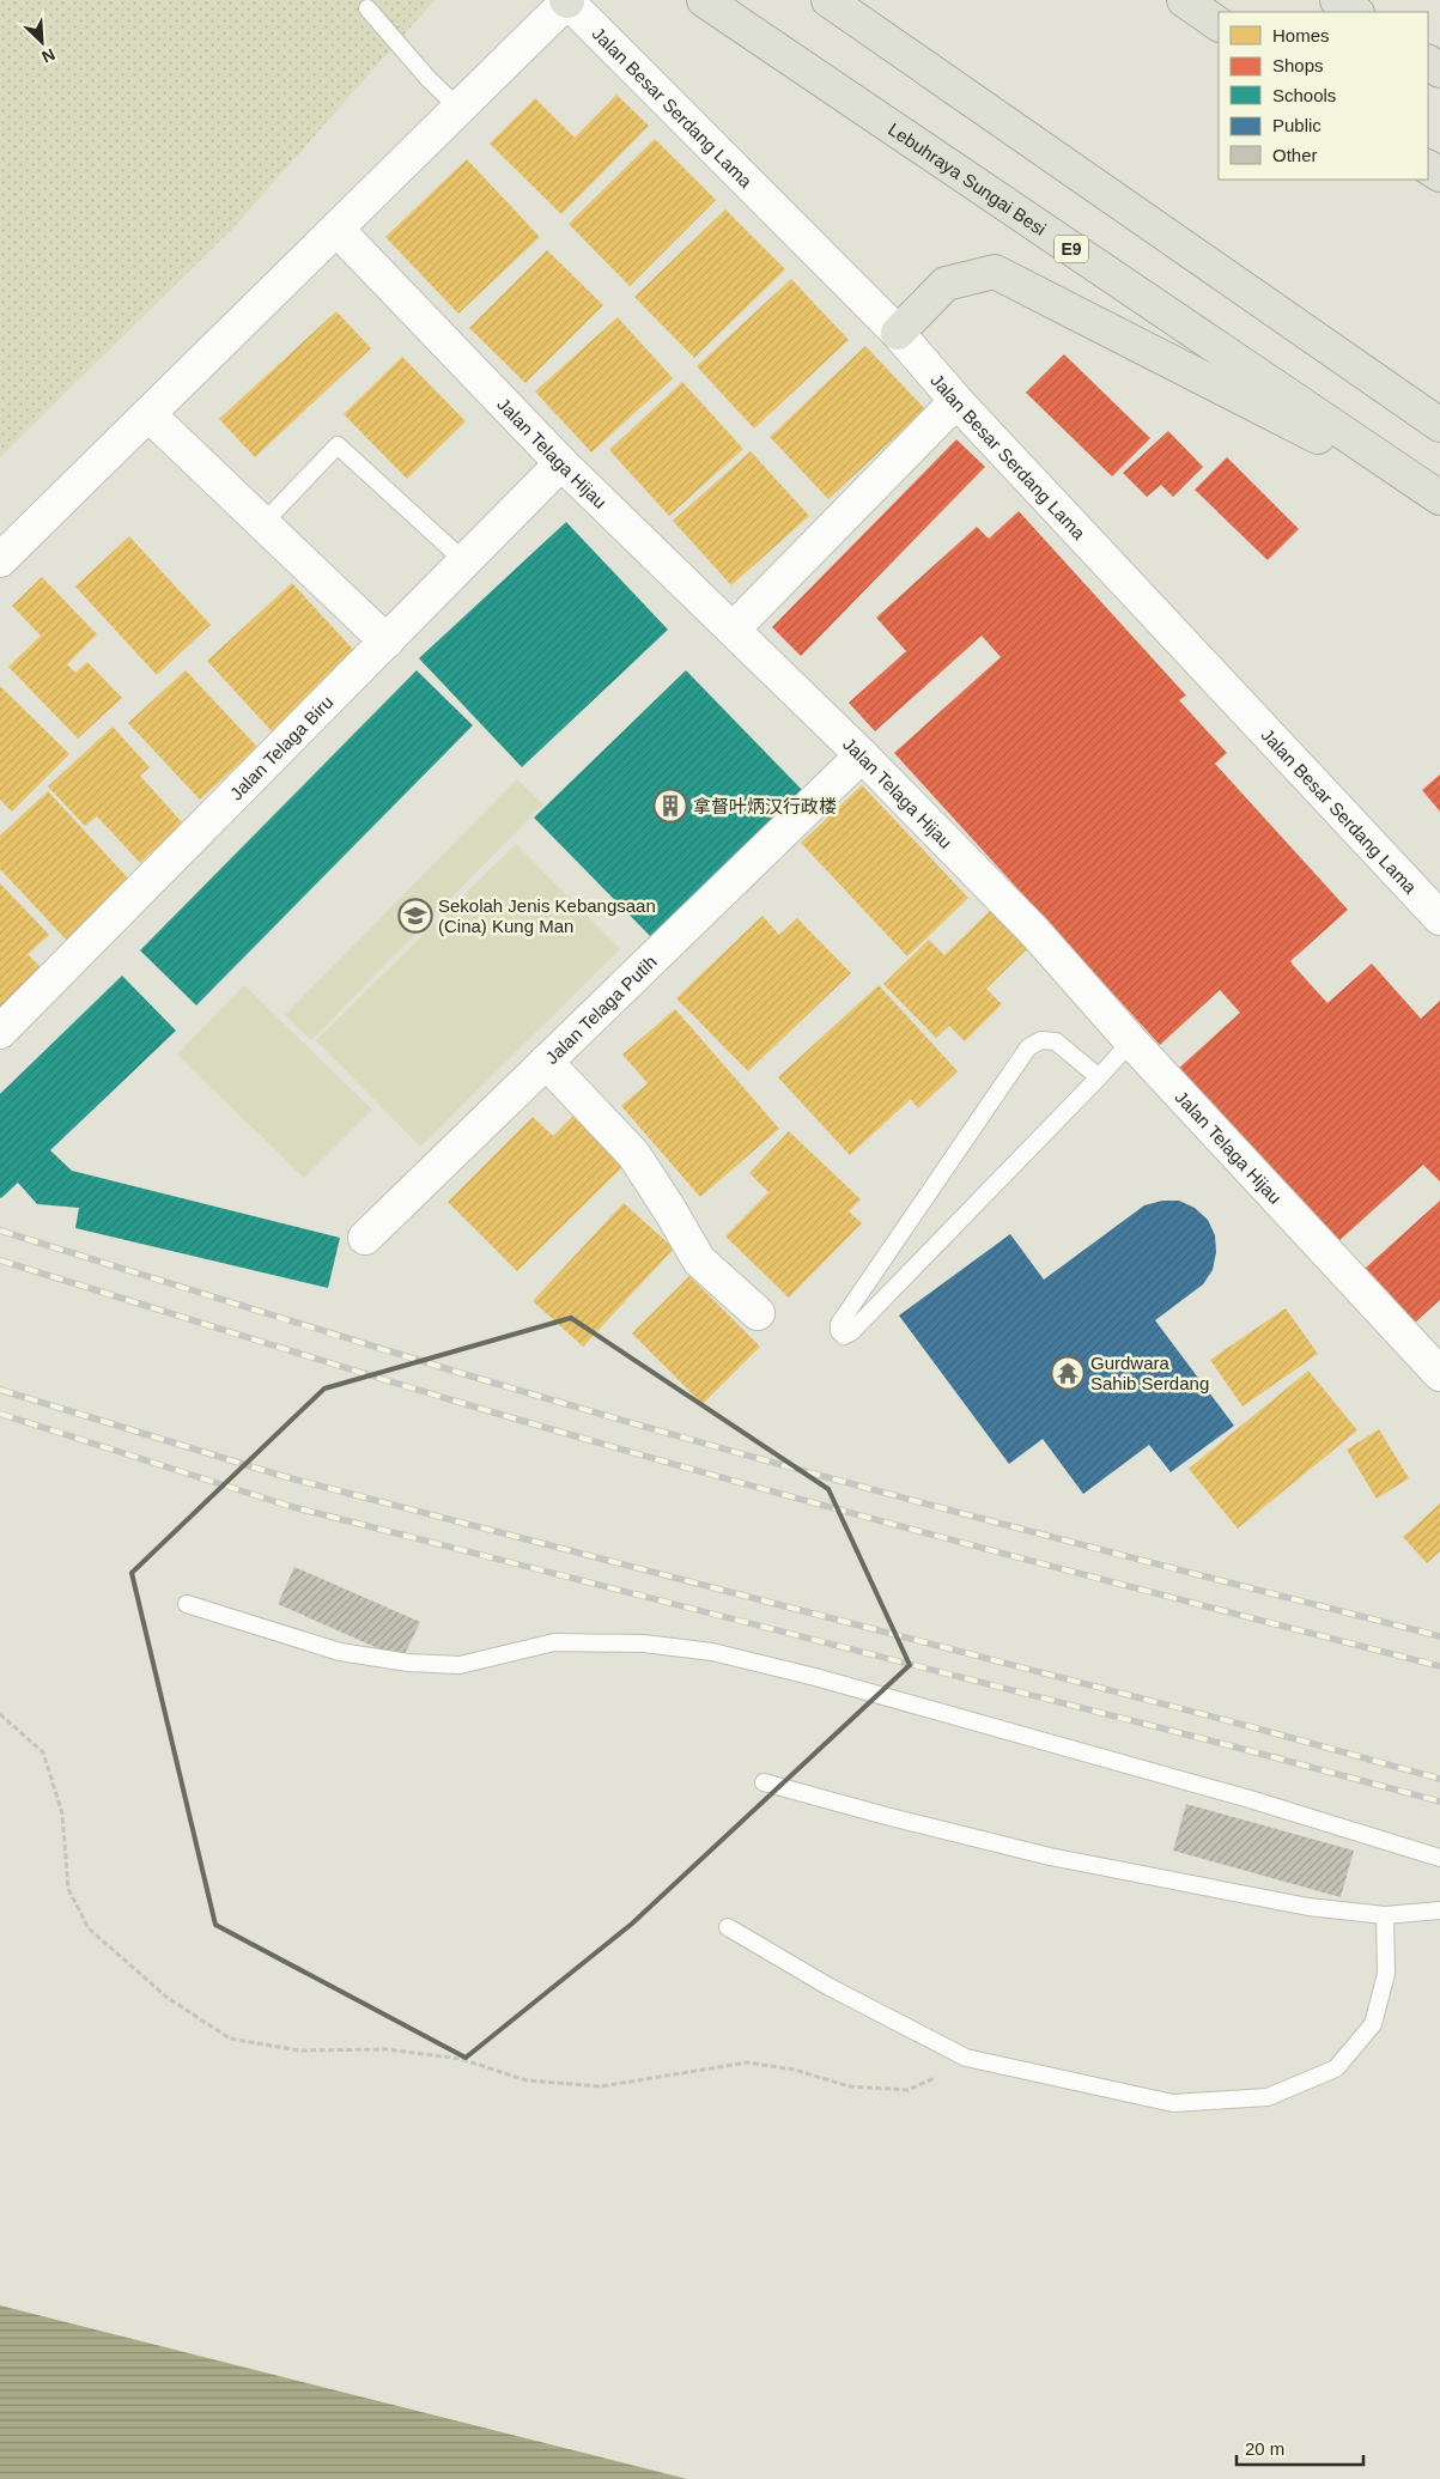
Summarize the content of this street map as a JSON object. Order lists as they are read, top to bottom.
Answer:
{
  "streets": {
    "highway": ["Lebuhraya Sungai Besi", "E9"],
    "street": [
      "Jalan Besar Serdang Lama",
      "Jalan Telaga Hijau",
      "Jalan Telaga Biru",
      "Jalan Telaga Putih"
    ]
  },
  "crossings": [
    ["Jalan Telaga Hijau", "Jalan Telaga Biru"],
    ["Jalan Telaga Hijau", "Jalan Telaga Putih"]
  ],
  "places": {
    "building": ["拿督叶炳汉行政楼"],
    "school or university": ["Sekolah Jenis Kebangsaan (Cina) Kung Man"],
    "temple": ["Gurdwara Sahib Serdang"]
  },
  "legend": [
    "Homes",
    "Shops",
    "Schools",
    "Public",
    "Other"
  ],
  "scale_bar": "20 m",
  "north": "bottom right"
}
